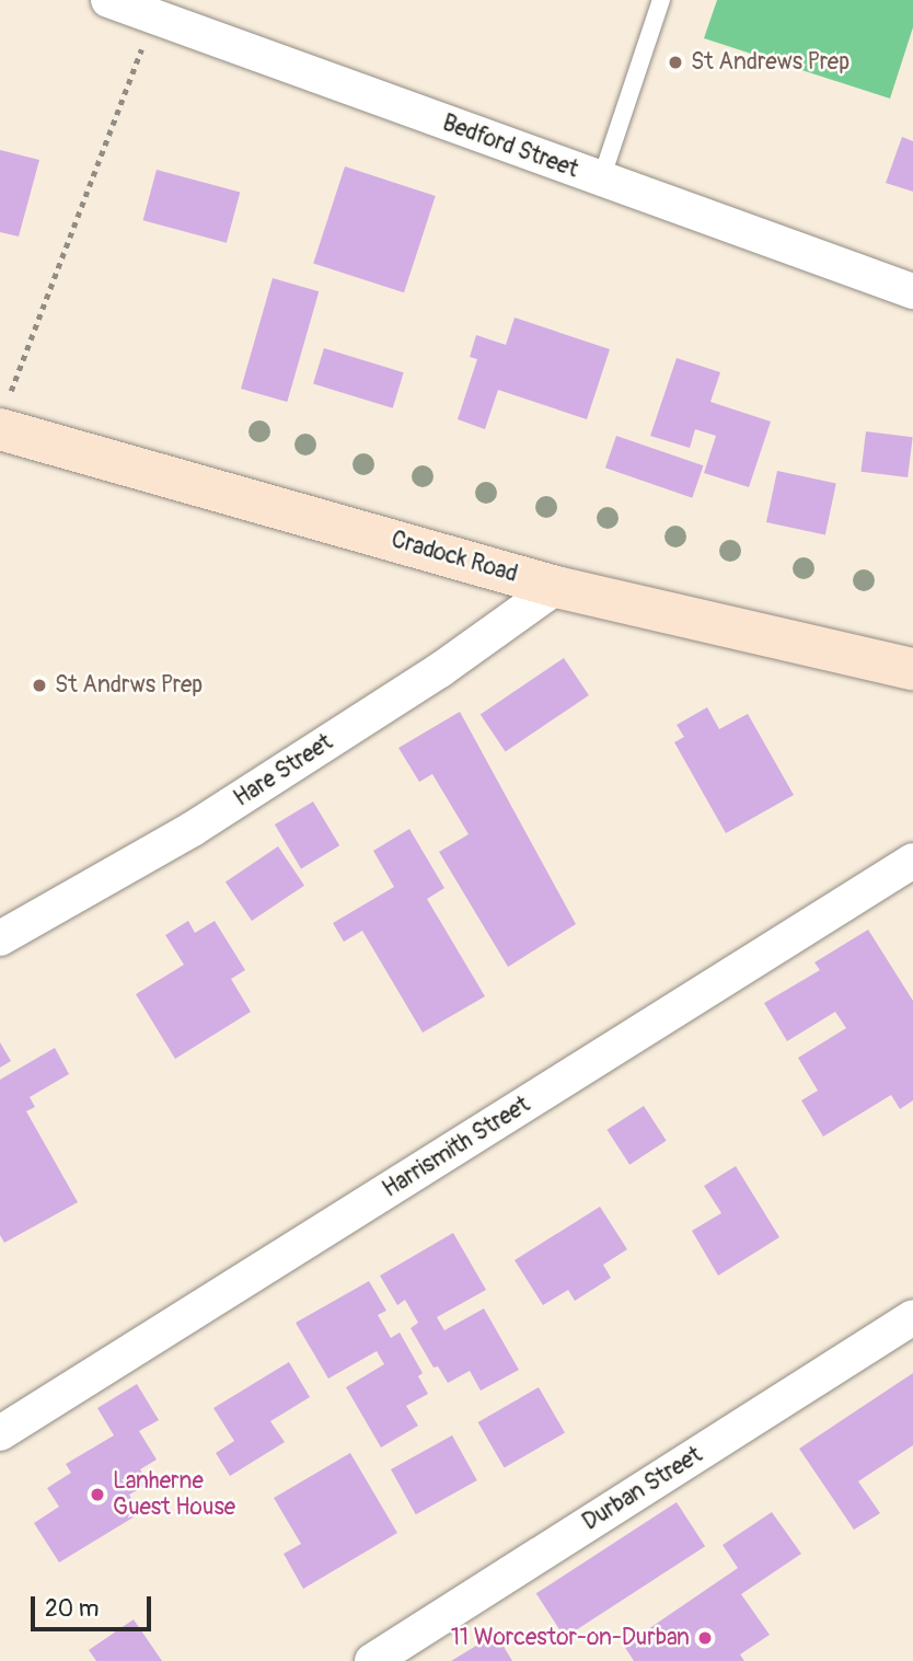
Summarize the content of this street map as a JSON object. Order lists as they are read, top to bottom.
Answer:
{
  "streets": {
    "main road": ["Cradock Road"],
    "street": [
      "Bedford Street",
      "Hare Street",
      "Harrismith Street",
      "Durban Street"
    ]
  },
  "crossings": [
    ["Cradock Road", "Hare Street"]
  ],
  "places": [
    "St Andrews Prep",
    "St Andrws Prep",
    "Lanherne Guest House",
    "11 Worcestor-on-Durban"
  ],
  "scale_bar": "20 m"
}
